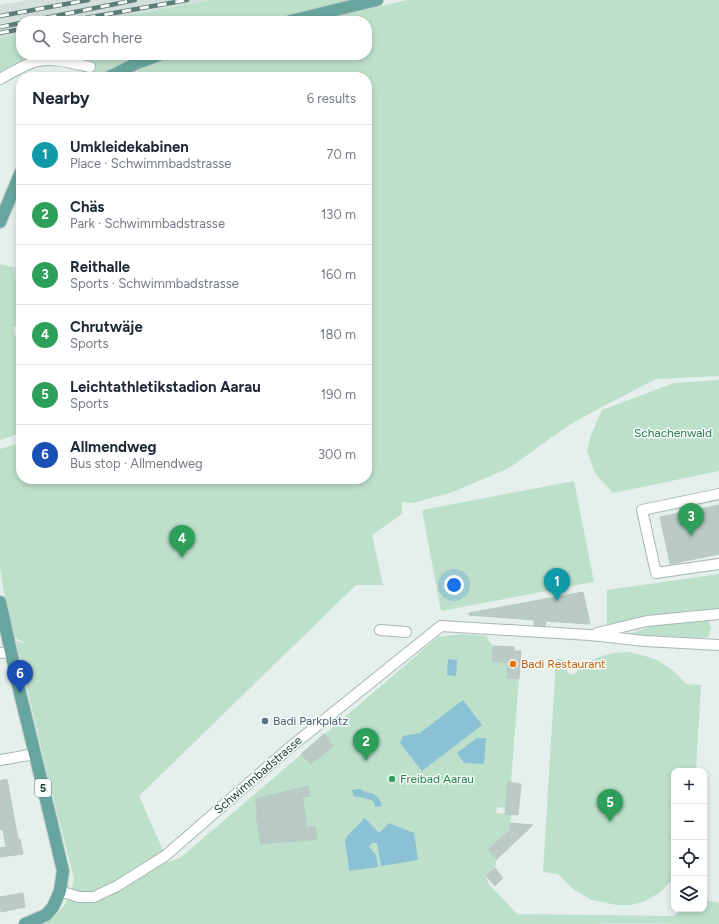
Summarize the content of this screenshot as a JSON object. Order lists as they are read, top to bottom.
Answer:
{
  "streets": {
    "main road": ["5"],
    "street": ["Schwimmbadstrasse"]
  },
  "crossings": [
    ["Schwimmbadstrasse", "5"]
  ],
  "parks": ["Schachenwald"],
  "places": ["Badi Restaurant", "Badi Parkplatz", "Freibad Aarau"],
  "page": {
    "search": "Search here",
    "heading": ["Nearby", "6 results"],
    "list": [
      {
        "mark": "1",
        "name": "Umkleidekabinen",
        "note": "Place · Schwimmbadstrasse",
        "value": "70 m"
      },
      {
        "mark": "2",
        "name": "Chäs",
        "note": "Park · Schwimmbadstrasse",
        "value": "130 m"
      },
      {
        "mark": "3",
        "name": "Reithalle",
        "note": "Sports · Schwimmbadstrasse",
        "value": "160 m"
      },
      {
        "mark": "4",
        "name": "Chrutwäje",
        "note": "Sports",
        "value": "180 m"
      },
      {
        "mark": "5",
        "name": "Leichtathletikstadion Aarau",
        "note": "Sports",
        "value": "190 m"
      },
      {
        "mark": "6",
        "name": "Allmendweg",
        "note": "Bus stop · Allmendweg",
        "value": "300 m"
      }
    ],
    "pins": [
      "3",
      "4",
      "1",
      "6",
      "2",
      "5"
    ],
    "map_buttons": ["+", "−"]
  }
}
